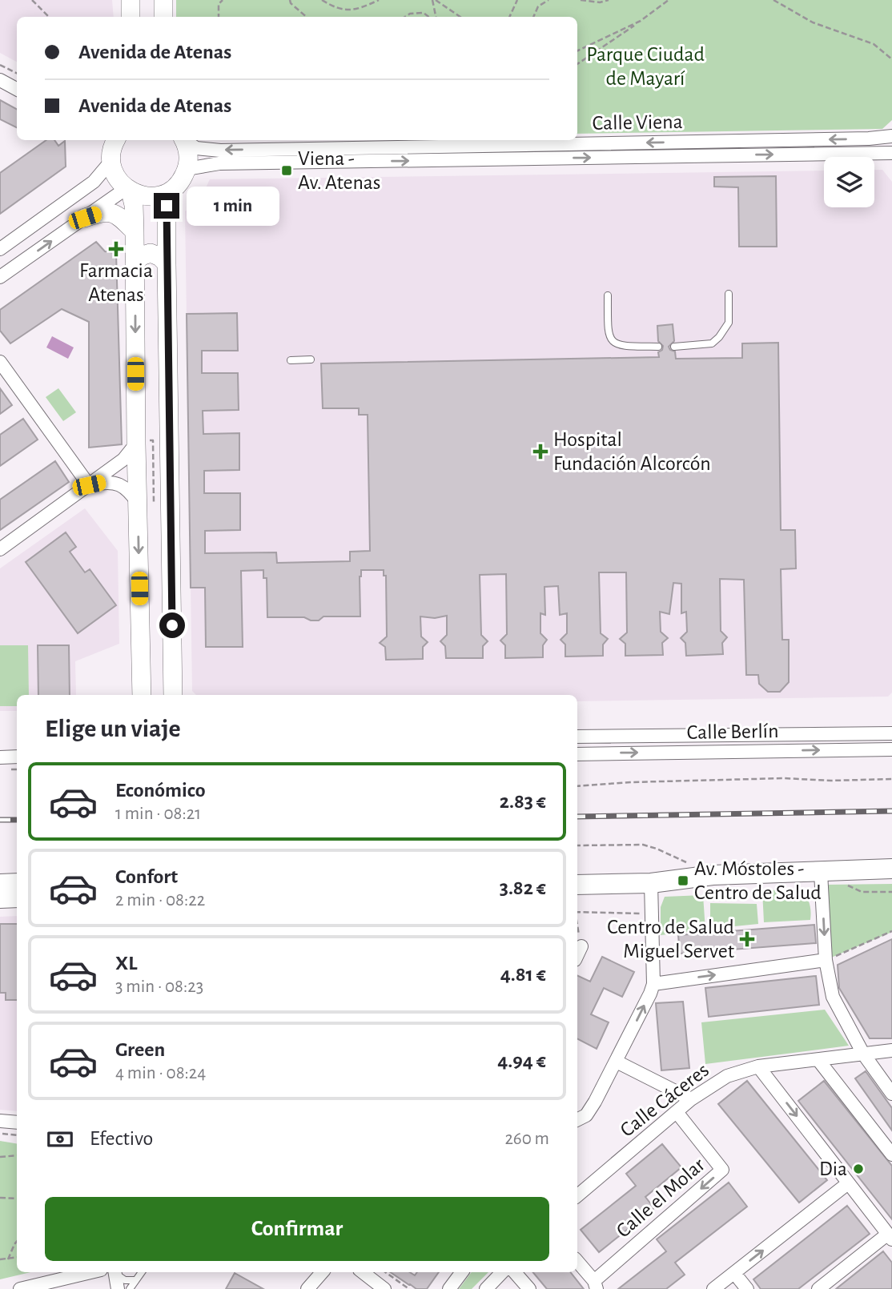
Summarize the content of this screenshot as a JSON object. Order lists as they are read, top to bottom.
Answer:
{
  "streets": {
    "street": [
      "Calle Viena",
      "Calle Berlín",
      "Calle Cáceres",
      "Calle el Molar"
    ]
  },
  "crossings": [
    ["Calle Cáceres", "Calle el Molar"]
  ],
  "parks": ["Parque Ciudad de Mayarí"],
  "places": {
    "transit": ["Viena - Av. Atenas", "Av. Móstoles - Centro de Salud"],
    "health": ["Farmacia Atenas", "Hospital Fundación Alcorcón", "Centro de Salud Miguel Servet"],
    "other": ["Dia"]
  },
  "page": {
    "banner": ["Avenida de Atenas", "Avenida de Atenas"],
    "bubble": "1 min",
    "heading": "Elige un viaje",
    "list": [
      {
        "name": "Económico",
        "note": "1 min · 08:21",
        "value": "2.83 €"
      },
      {
        "name": "Confort",
        "note": "2 min · 08:22",
        "value": "3.82 €"
      },
      {
        "name": "XL",
        "note": "3 min · 08:23",
        "value": "4.81 €"
      },
      {
        "name": "Green",
        "note": "4 min · 08:24",
        "value": "4.94 €"
      }
    ],
    "pay": ["Efectivo", "260 m"],
    "buttons": "Confirmar"
  }
}
